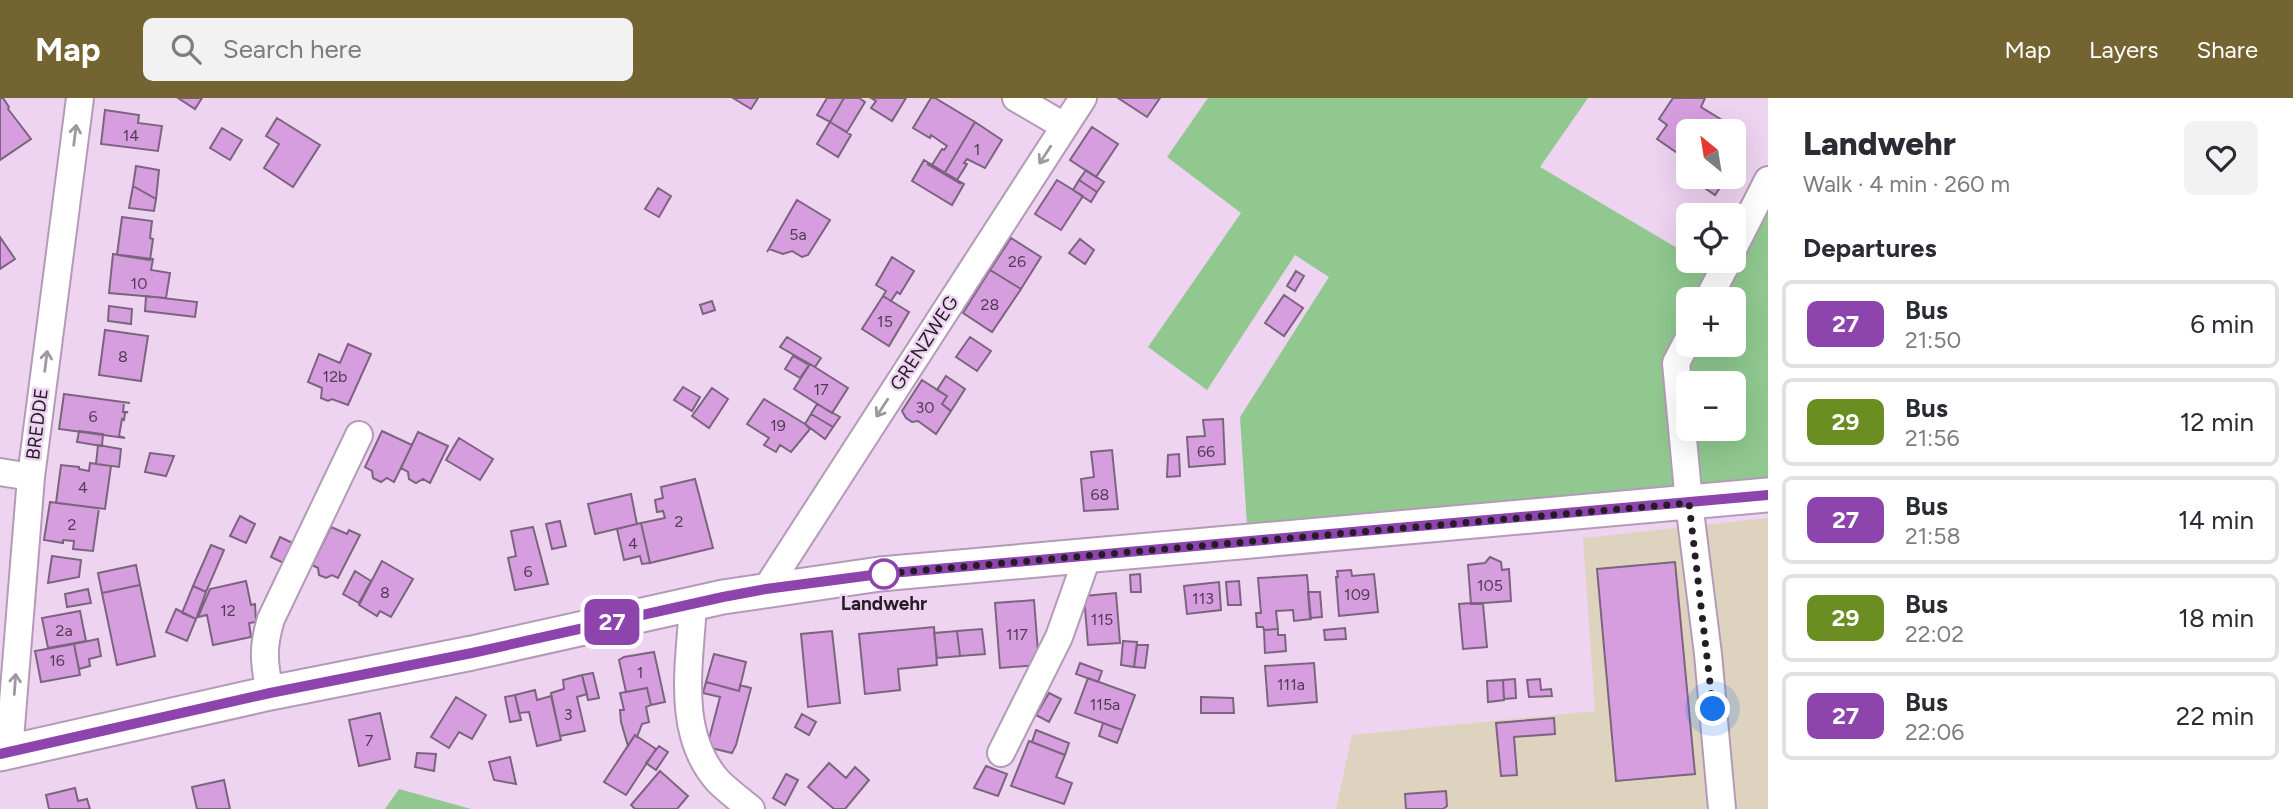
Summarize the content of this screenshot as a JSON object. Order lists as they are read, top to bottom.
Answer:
{
  "streets": {
    "street": ["GRENZWEG", "BREDDE"]
  },
  "one_way": ["GRENZWEG", "BREDDE"],
  "places": ["Landwehr"],
  "lines": ["bus line 27"],
  "house_numbers": [
    "14",
    "1",
    "5a",
    "26",
    "10",
    "28",
    "15",
    "8",
    "12b",
    "17",
    "30",
    "6",
    "19",
    "66",
    "4",
    "68",
    "2",
    "2",
    "4",
    "6",
    "105",
    "8",
    "109",
    "113",
    "12",
    "115",
    "2a",
    "117",
    "16",
    "1",
    "111a",
    "115a",
    "3",
    "7"
  ],
  "north": "top left",
  "page": {
    "header": "Map",
    "search": "Search here",
    "nav": ["Map", "Layers", "Share"],
    "on_map": "27",
    "heading": [
      ["Landwehr", "Walk · 4 min · 260 m"],
      "Departures"
    ],
    "map_buttons": ["+", "−"],
    "list": [
      {
        "mark": "27",
        "name": "Bus",
        "note": "21:50",
        "value": "6 min"
      },
      {
        "mark": "29",
        "name": "Bus",
        "note": "21:56",
        "value": "12 min"
      },
      {
        "mark": "27",
        "name": "Bus",
        "note": "21:58",
        "value": "14 min"
      },
      {
        "mark": "29",
        "name": "Bus",
        "note": "22:02",
        "value": "18 min"
      },
      {
        "mark": "27",
        "name": "Bus",
        "note": "22:06",
        "value": "22 min"
      }
    ]
  }
}
